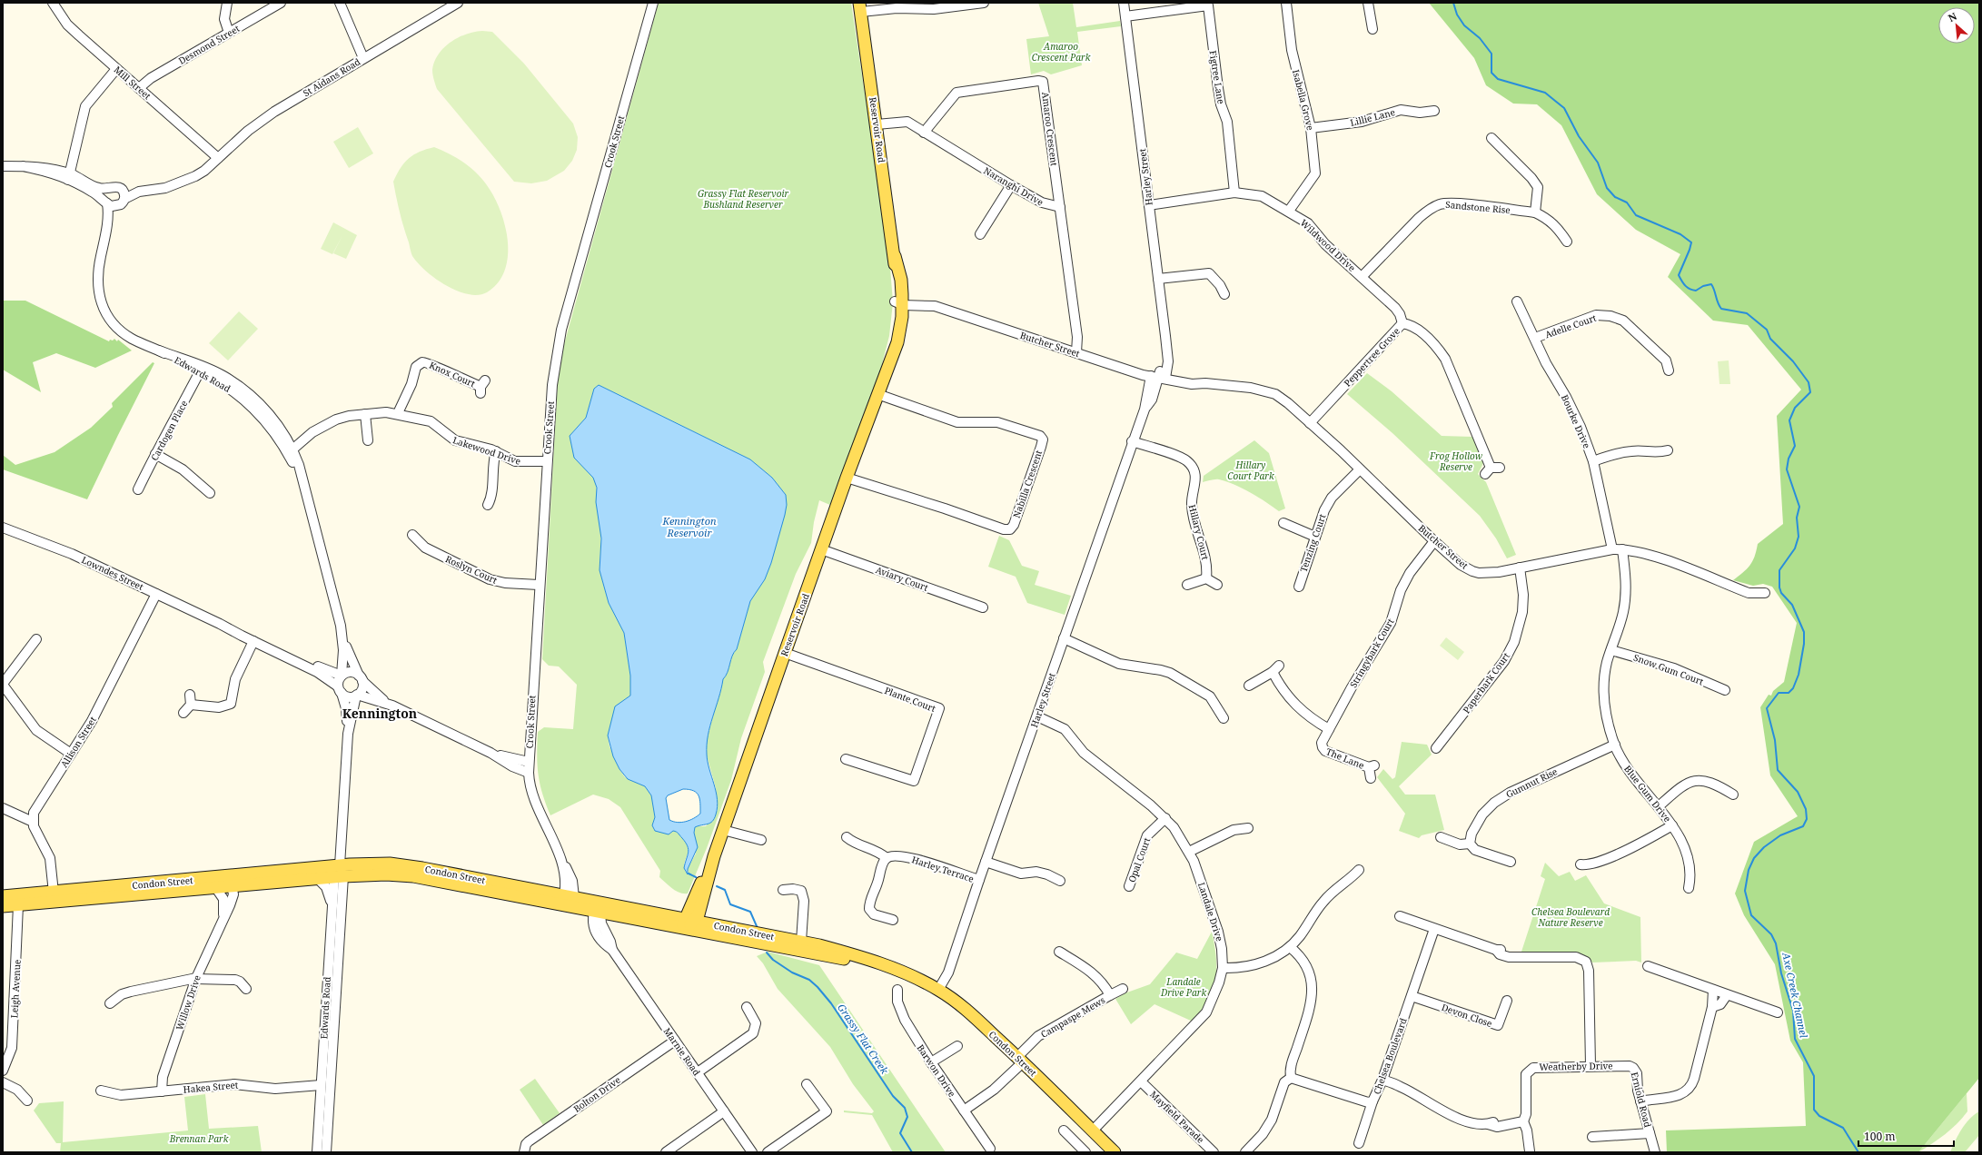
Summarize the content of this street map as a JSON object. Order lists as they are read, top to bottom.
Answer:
{
  "streets": {
    "main road": ["Reservoir Road", "Condon Street"],
    "street": [
      "Desmond Street",
      "St Aidans Road",
      "Figtree Lane",
      "Mill Street",
      "Isabella Grove",
      "Lillie Lane",
      "Amaroo Crescent",
      "Crook Street",
      "Harley Street",
      "Naranghi Drive",
      "Sandstone Rise",
      "Wildwood Drive",
      "Adelle Court",
      "Butcher Street",
      "Peppertree Grove",
      "Edwards Road",
      "Knox Court",
      "Bourke Drive",
      "Cardogen Place",
      "Lakewood Drive",
      "Nabilla Crescent",
      "Hillary Court",
      "Tenzing Court",
      "Roslyn Court",
      "Lowndes Street",
      "Aviary Court",
      "Stringybark Court",
      "Snow Gum Court",
      "Paperbark Court",
      "Plante Court",
      "Allison Street",
      "The Lane",
      "Gumnut Rise",
      "Blue Gum Drive",
      "Opal Court",
      "Harley Terrace",
      "Landale Drive",
      "Leigh Avenue",
      "Willow Drive",
      "Devon Close",
      "Campaspe Mews",
      "Marnie Road",
      "Chelsea Boulevard",
      "Weatherby Drive",
      "Barwon Drive",
      "Hakea Street",
      "Bolton Drive",
      "Erniold Road",
      "Mayfield Parade"
    ]
  },
  "crossings": [
    ["Desmond Street", "Mill Street"],
    ["St Aidans Road", "Mill Street"],
    ["St Aidans Road", "Edwards Road"],
    ["Figtree Lane", "Harley Street"],
    ["Figtree Lane", "Wildwood Drive"],
    ["Isabella Grove", "Lillie Lane"],
    ["Isabella Grove", "Wildwood Drive"],
    ["Amaroo Crescent", "Naranghi Drive"],
    ["Reservoir Road", "Naranghi Drive"],
    ["Reservoir Road", "Butcher Street"],
    ["Reservoir Road", "Nabilla Crescent"],
    ["Reservoir Road", "Aviary Court"],
    ["Reservoir Road", "Plante Court"],
    ["Reservoir Road", "Condon Street"],
    ["Crook Street", "Lakewood Drive"],
    ["Crook Street", "Roslyn Court"],
    ["Crook Street", "Condon Street"],
    ["Harley Street", "Wildwood Drive"],
    ["Harley Street", "Butcher Street"],
    ["Harley Street", "Hillary Court"],
    ["Harley Street", "Harley Terrace"],
    ["Harley Street", "Condon Street"],
    ["Harley Street", "Landale Drive"],
    ["Sandstone Rise", "Wildwood Drive"],
    ["Wildwood Drive", "Peppertree Grove"],
    ["Adelle Court", "Bourke Drive"],
    ["Butcher Street", "Peppertree Grove"],
    ["Butcher Street", "Bourke Drive"],
    ["Butcher Street", "Tenzing Court"],
    ["Butcher Street", "Stringybark Court"],
    ["Butcher Street", "Paperbark Court"],
    ["Butcher Street", "Blue Gum Drive"],
    ["Edwards Road", "Cardogen Place"],
    ["Edwards Road", "Lakewood Drive"],
    ["Edwards Road", "Lowndes Street"],
    ["Edwards Road", "Condon Street"],
    ["Edwards Road", "Hakea Street"],
    ["Knox Court", "Lakewood Drive"],
    ["Lowndes Street", "Allison Street"],
    ["Stringybark Court", "The Lane"],
    ["Snow Gum Court", "Blue Gum Drive"],
    ["Gumnut Rise", "Blue Gum Drive"],
    ["Opal Court", "Landale Drive"],
    ["Condon Street", "Landale Drive"],
    ["Condon Street", "Leigh Avenue"],
    ["Condon Street", "Willow Drive"],
    ["Condon Street", "Campaspe Mews"],
    ["Condon Street", "Marnie Road"],
    ["Landale Drive", "Mayfield Parade"],
    ["Willow Drive", "Hakea Street"],
    ["Devon Close", "Chelsea Boulevard"],
    ["Marnie Road", "Bolton Drive"],
    ["Weatherby Drive", "Erniold Road"]
  ],
  "districts": ["Kennington"],
  "water": ["Kennington Reservoir", "Axe Creek Channel", "Grassy Flat Creek"],
  "parks": [
    "Amaroo Crescent Park",
    "Grassy Flat Reservoir Bushland Reserver",
    "Frog Hollow Reserve",
    "Hillary Court Park",
    "Chelsea Boulevard Nature Reserve",
    "Landale Drive Park",
    "Brennan Park"
  ],
  "scale_bar": "100 m",
  "north": "top left"
}
